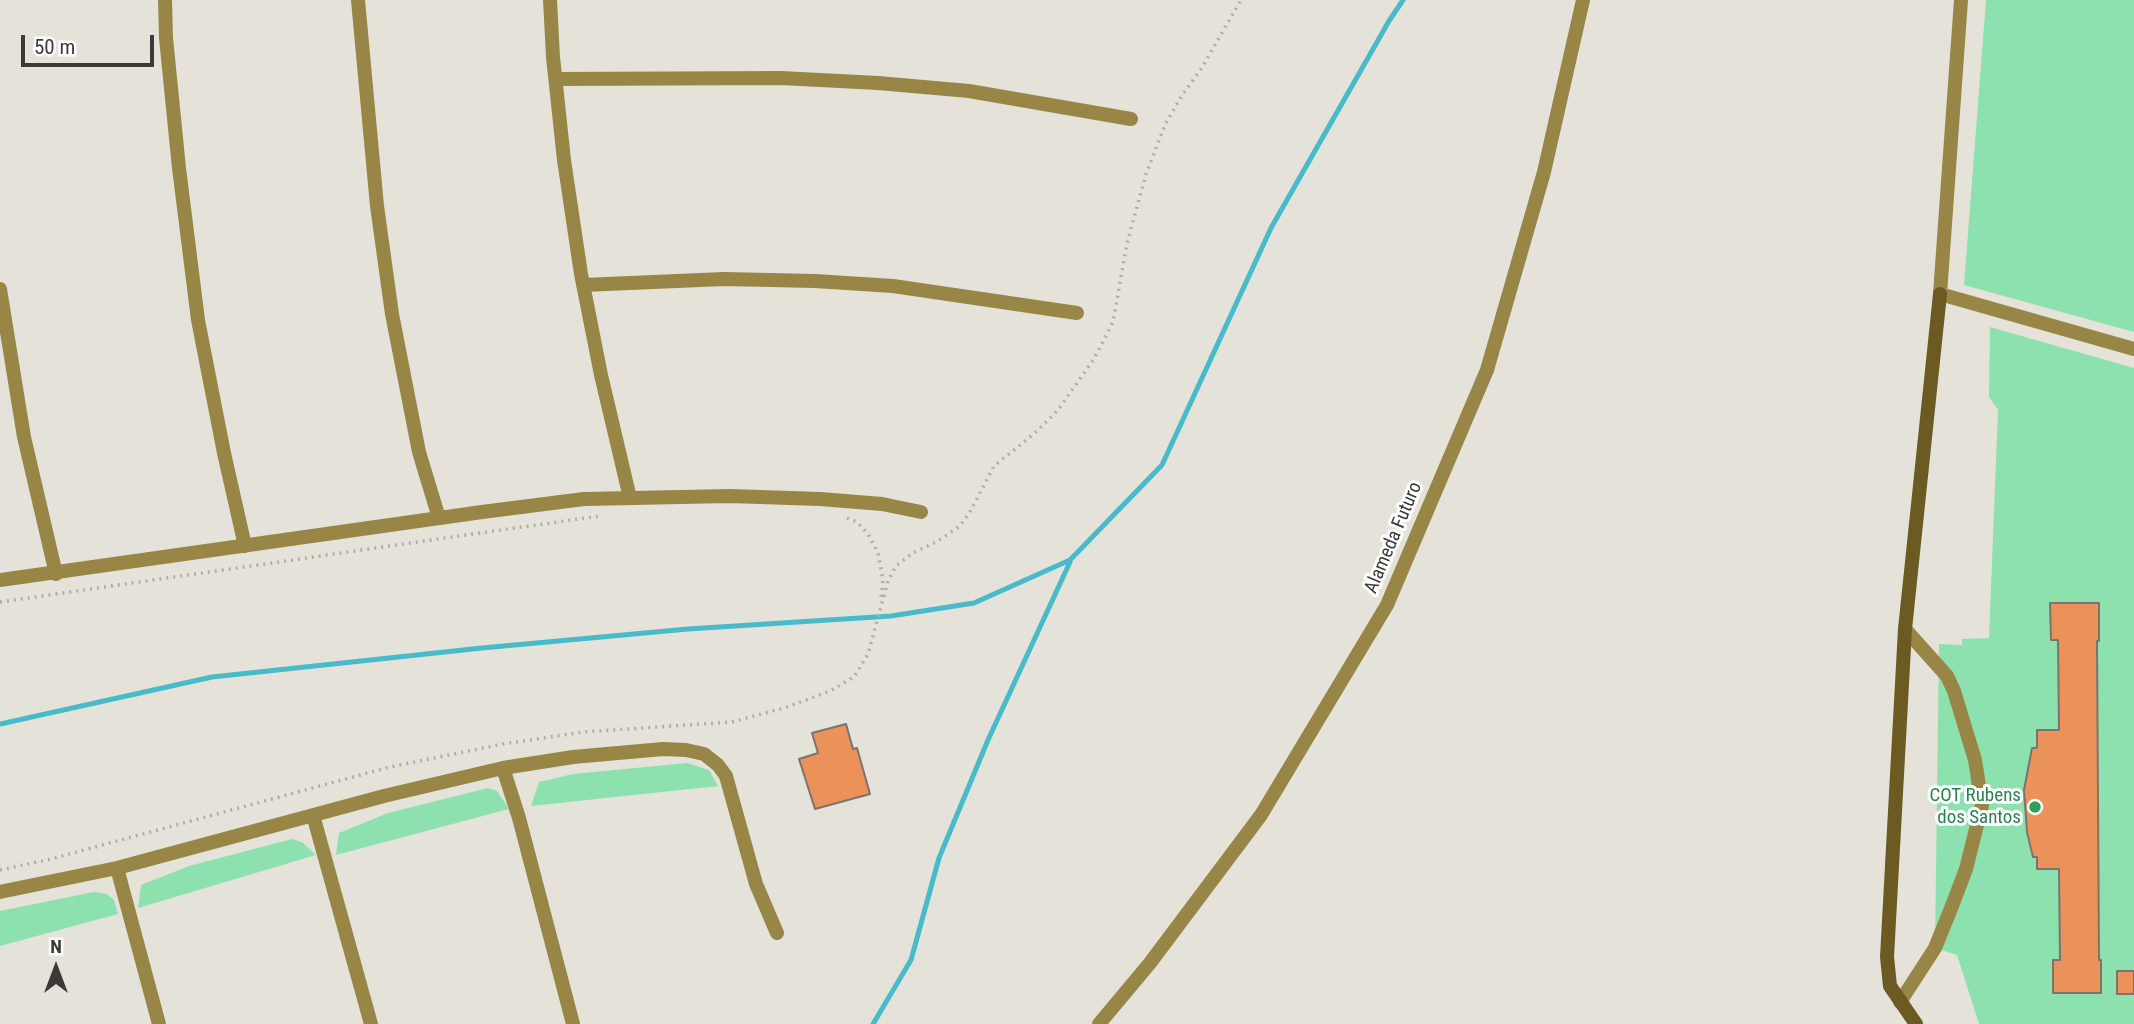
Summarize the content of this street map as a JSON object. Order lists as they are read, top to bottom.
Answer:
{
  "streets": {
    "street": ["Alameda Futuro"]
  },
  "places": ["COT Rubens dos Santos"],
  "scale_bar": "50 m",
  "north": "top"
}
